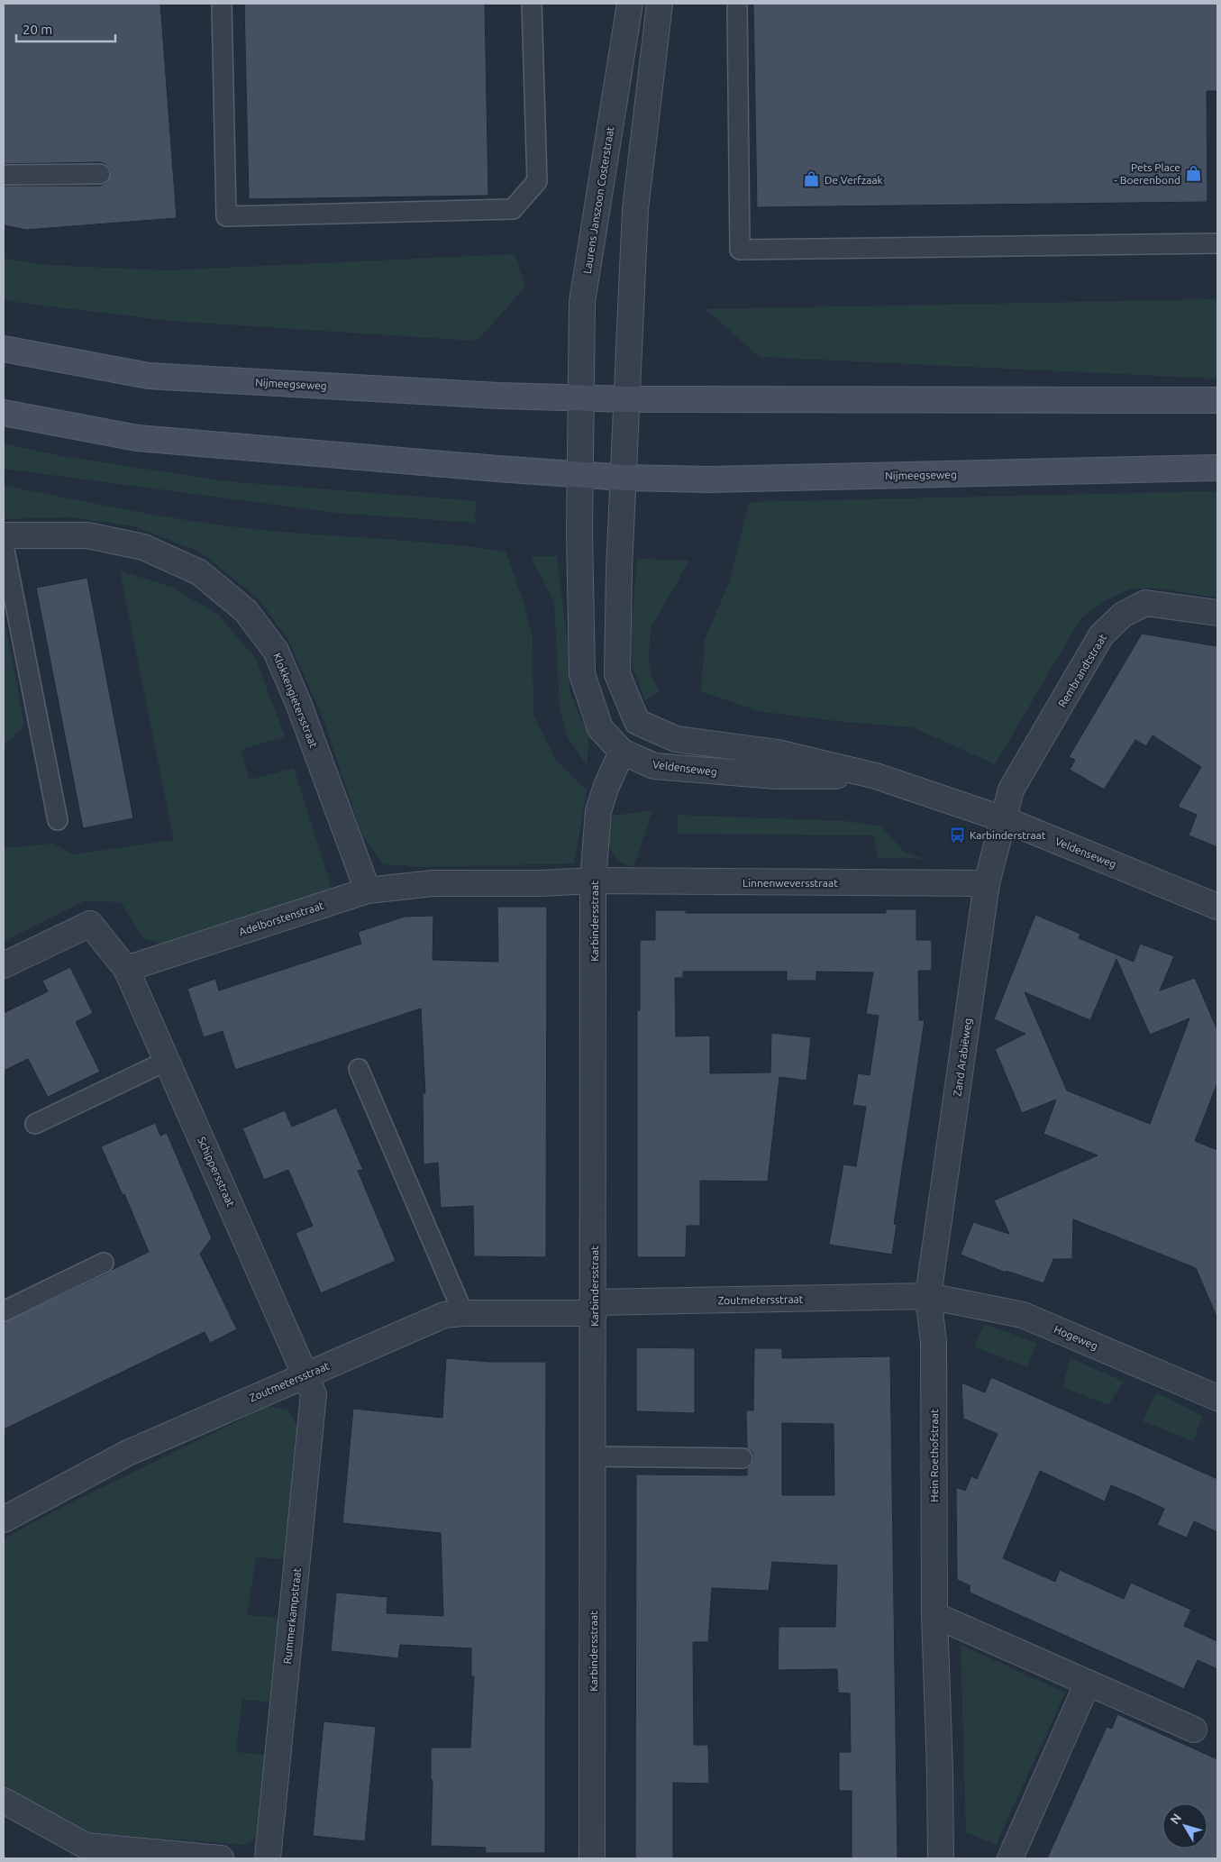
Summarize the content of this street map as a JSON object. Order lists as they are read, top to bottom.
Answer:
{
  "streets": {
    "main road": ["Nijmeegseweg"],
    "street": [
      "Laurens Janszoon Costerstraat",
      "Rembrandtstraat",
      "Klokkengietersstraat",
      "Veldenseweg",
      "Linnenweversstraat",
      "Adelborstenstraat",
      "Karbindersstraat",
      "Zand Arabiëweg",
      "Schippersstraat",
      "Zoutmetersstraat",
      "Hogeweg",
      "Hein Roethofstraat",
      "Rummerkampstraat"
    ]
  },
  "crossings": [
    ["Laurens Janszoon Costerstraat", "Nijmeegseweg"],
    ["Nijmeegseweg", "Veldenseweg"],
    ["Rembrandtstraat", "Veldenseweg"],
    ["Rembrandtstraat", "Zand Arabiëweg"],
    ["Klokkengietersstraat", "Adelborstenstraat"],
    ["Veldenseweg", "Karbindersstraat"],
    ["Veldenseweg", "Zand Arabiëweg"],
    ["Linnenweversstraat", "Adelborstenstraat"],
    ["Linnenweversstraat", "Karbindersstraat"],
    ["Linnenweversstraat", "Zand Arabiëweg"],
    ["Adelborstenstraat", "Karbindersstraat"],
    ["Adelborstenstraat", "Schippersstraat"],
    ["Karbindersstraat", "Zoutmetersstraat"],
    ["Zand Arabiëweg", "Zoutmetersstraat"],
    ["Zand Arabiëweg", "Hogeweg"],
    ["Zand Arabiëweg", "Hein Roethofstraat"],
    ["Schippersstraat", "Zoutmetersstraat"],
    ["Schippersstraat", "Rummerkampstraat"],
    ["Zoutmetersstraat", "Hogeweg"],
    ["Zoutmetersstraat", "Hein Roethofstraat"],
    ["Zoutmetersstraat", "Rummerkampstraat"],
    ["Hogeweg", "Hein Roethofstraat"]
  ],
  "places": {
    "shop": ["Pets Place - Boerenbond", "De Verfzaak"],
    "bus stop": ["Karbinderstraat"]
  },
  "scale_bar": "20 m",
  "north": "top left"
}
